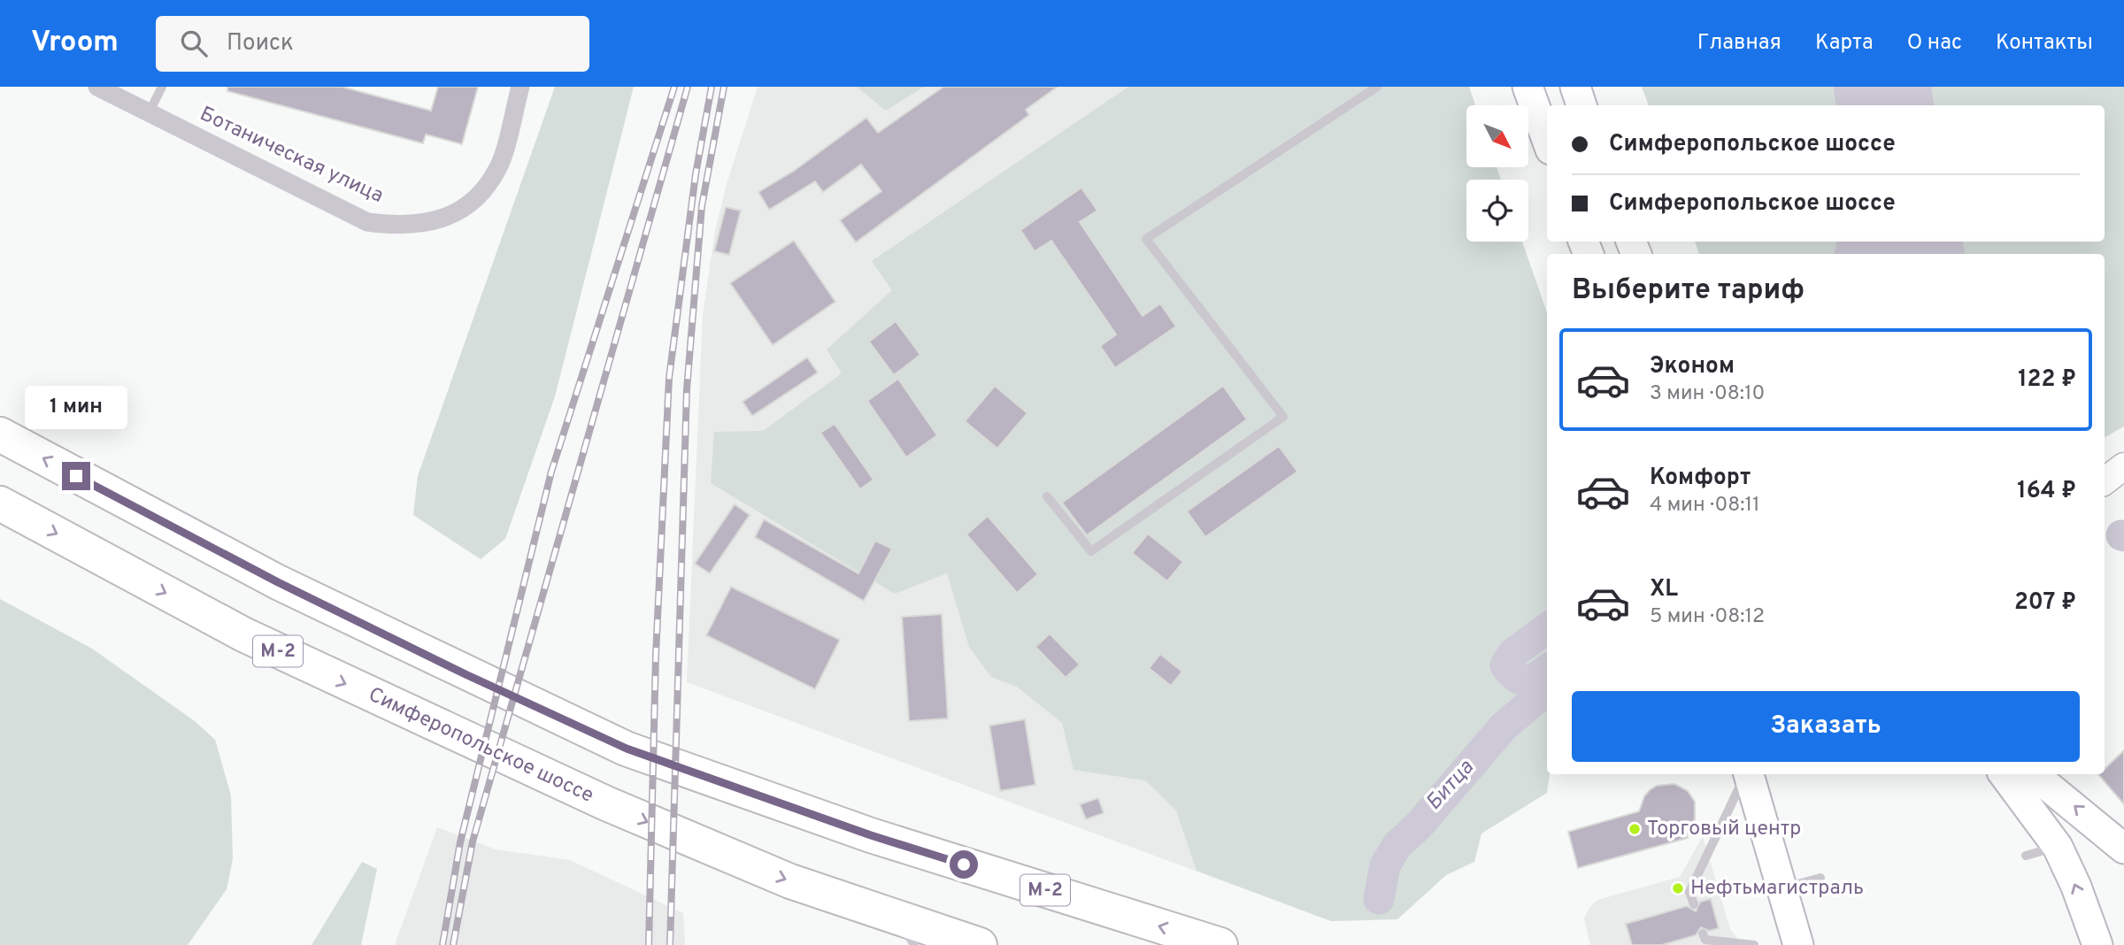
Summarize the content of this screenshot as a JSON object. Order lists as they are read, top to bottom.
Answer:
{
  "streets": {
    "highway": ["М-2", "Симферопольское шоссе"],
    "street": ["Ботаническая улица"]
  },
  "water": ["Битца"],
  "places": ["Торговый центр", "Нефтьмагистраль"],
  "north": "bottom right",
  "page": {
    "header": "Vroom",
    "search": "Поиск",
    "nav": [
      "Главная",
      "Карта",
      "О нас",
      "Контакты"
    ],
    "banner": ["Симферопольское шоссе", "Симферопольское шоссе"],
    "heading": "Выберите тариф",
    "list": [
      {
        "name": "Эконом",
        "note": "3 мин · 08:10",
        "value": "122 ₽"
      },
      {
        "name": "Комфорт",
        "note": "4 мин · 08:11",
        "value": "164 ₽"
      },
      {
        "name": "XL",
        "note": "5 мин · 08:12",
        "value": "207 ₽"
      }
    ],
    "bubble": "1 мин",
    "buttons": "Заказать"
  }
}
